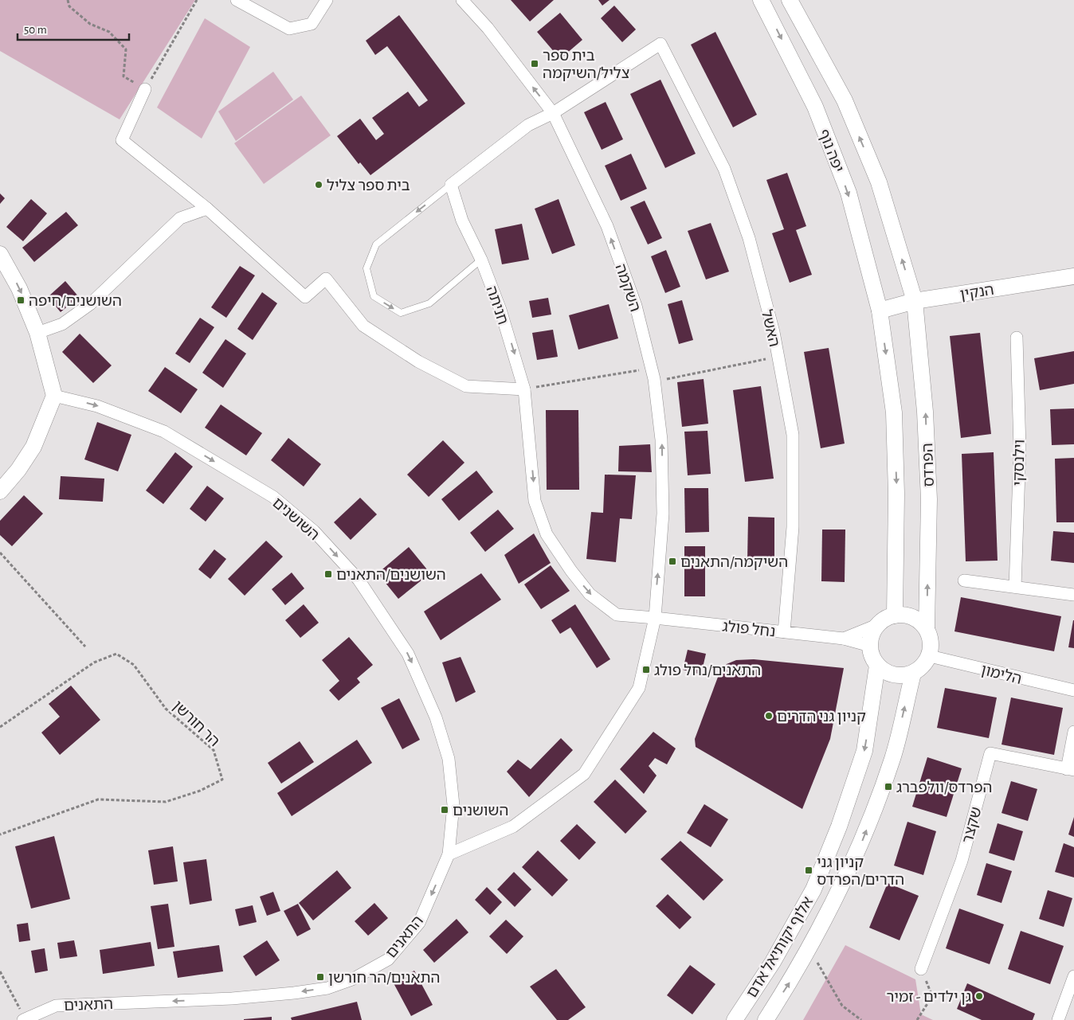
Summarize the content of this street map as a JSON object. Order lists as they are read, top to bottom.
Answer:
{
  "streets": {
    "street": [
      "יפה נוף",
      "השקמה",
      "הנקין",
      "חניתה",
      "האשל",
      "וילנסקי",
      "הפרדס",
      "השושנים",
      "נחל פולג",
      "הלימון",
      "שקצר",
      "התאנים",
      "אלוף יקותיאל אדם"
    ],
    "path": ["הר חורשן"]
  },
  "crossings": [
    ["יפה נוף", "הנקין"],
    ["יפה נוף", "הפרדס"],
    ["השקמה", "חניתה"],
    ["השקמה", "האשל"],
    ["השקמה", "נחל פולג"],
    ["הנקין", "הפרדס"],
    ["חניתה", "נחל פולג"],
    ["האשל", "נחל פולג"],
    ["הפרדס", "נחל פולג"],
    ["הפרדס", "הלימון"],
    ["הפרדס", "אלוף יקותיאל אדם"],
    ["השושנים", "התאנים"],
    ["נחל פולג", "הלימון"],
    ["נחל פולג", "אלוף יקותיאל אדם"],
    ["הלימון", "אלוף יקותיאל אדם"]
  ],
  "one_way": [
    "השקמה",
    "חניתה",
    "השושנים",
    "התאנים"
  ],
  "places": {
    "transit": [
      "בית ספר צליל/השיקמה",
      "השושנים/חיפה",
      "השיקמה/התאנים",
      "השושנים/התאנים",
      "התאנים/נחל פולג",
      "הפרדס/וולפברג",
      "השושנים",
      "קניון גני הדרים/הפרדס",
      "התאנים/הר חורשן"
    ],
    "other": ["בית ספר צליל", "קניון גני הדרים", "גן ילדים - זמיר"]
  },
  "scale_bar": "50 m"
}
